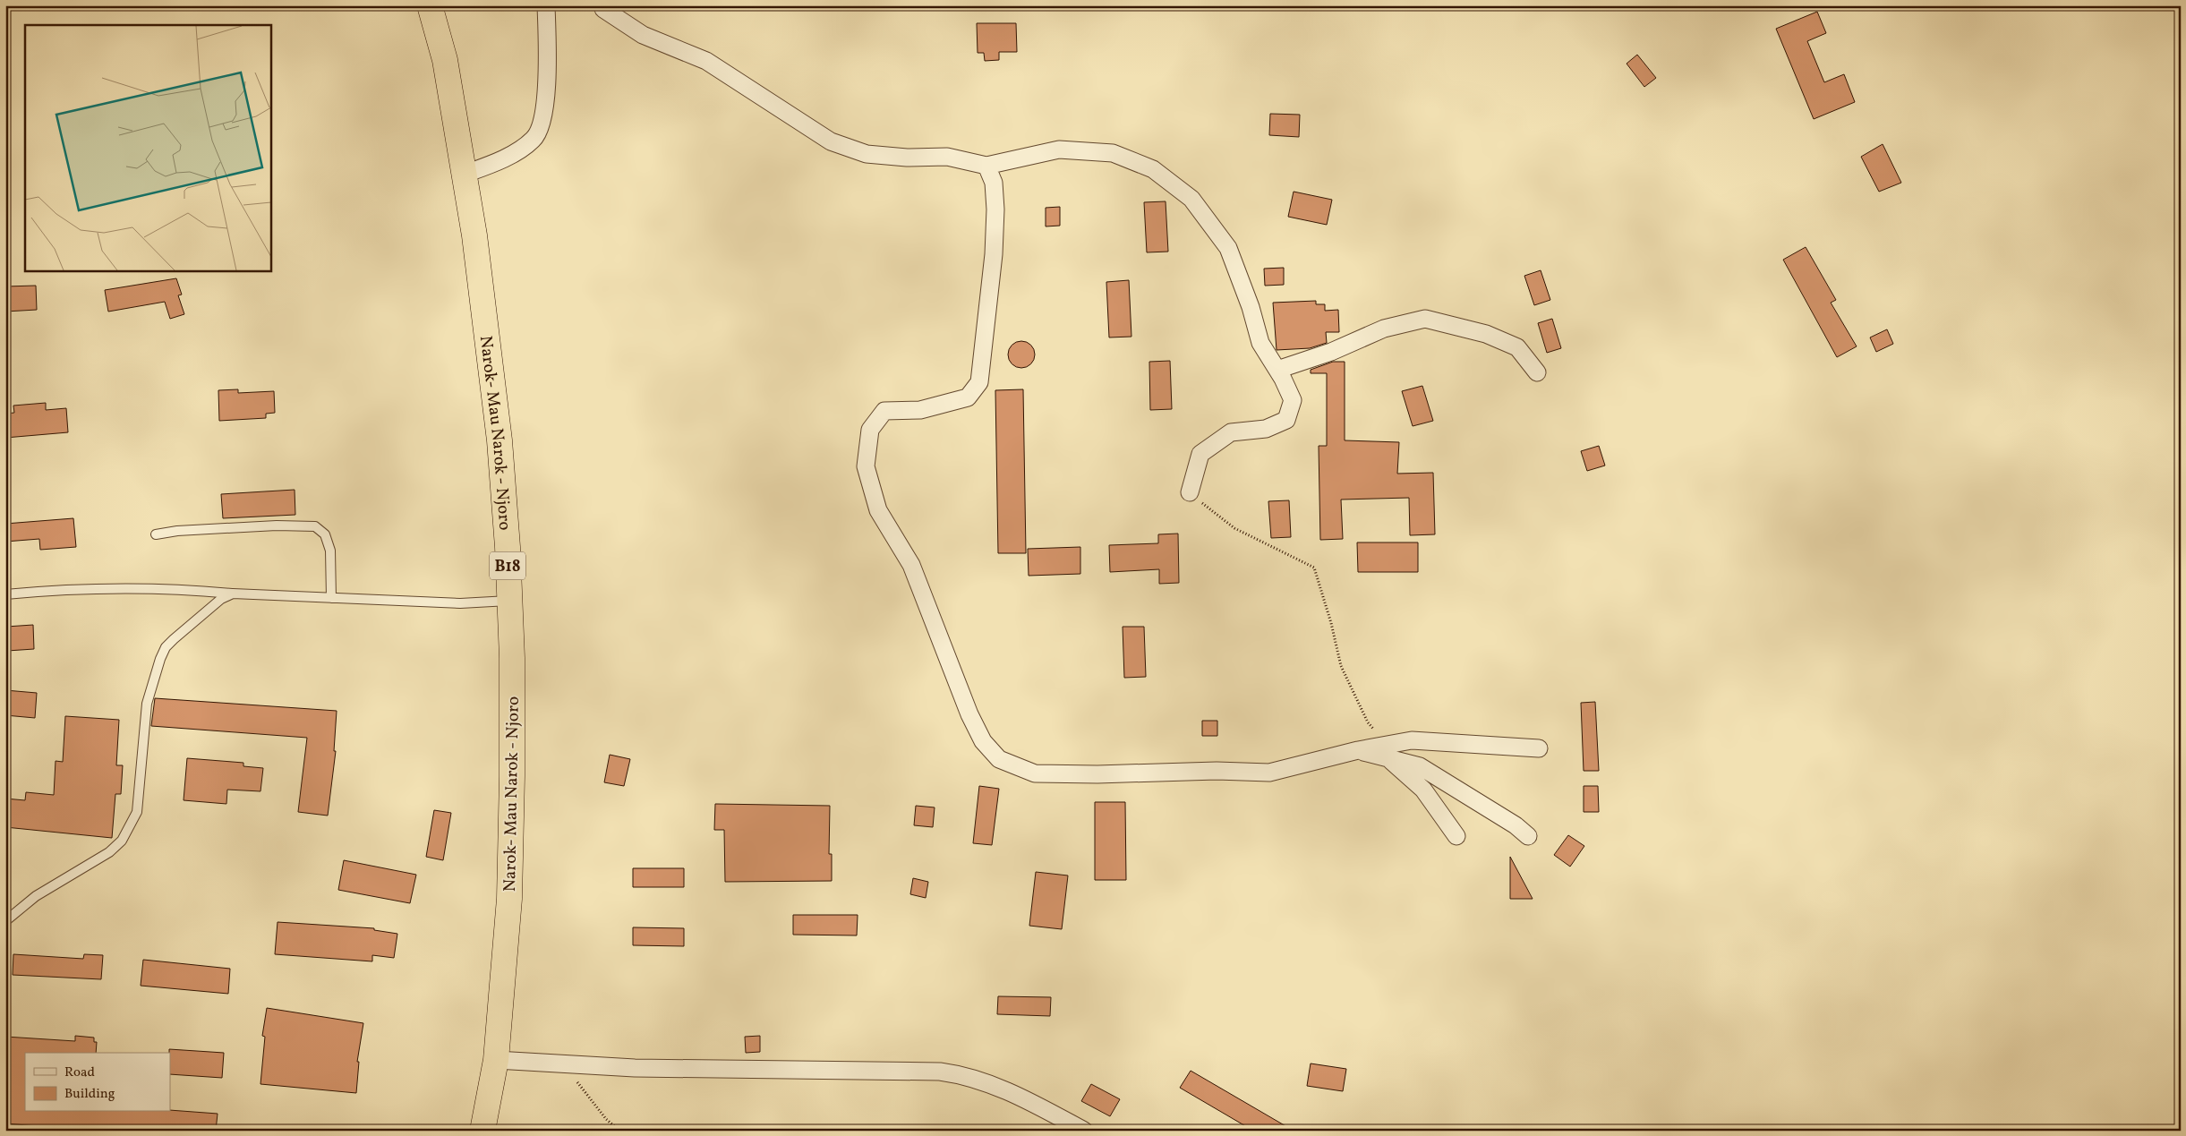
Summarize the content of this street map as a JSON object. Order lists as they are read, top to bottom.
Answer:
{
  "streets": {
    "highway": ["Narok- Mau Narok - Njoro", "B18"]
  },
  "legend": ["Road", "Building"]
}
